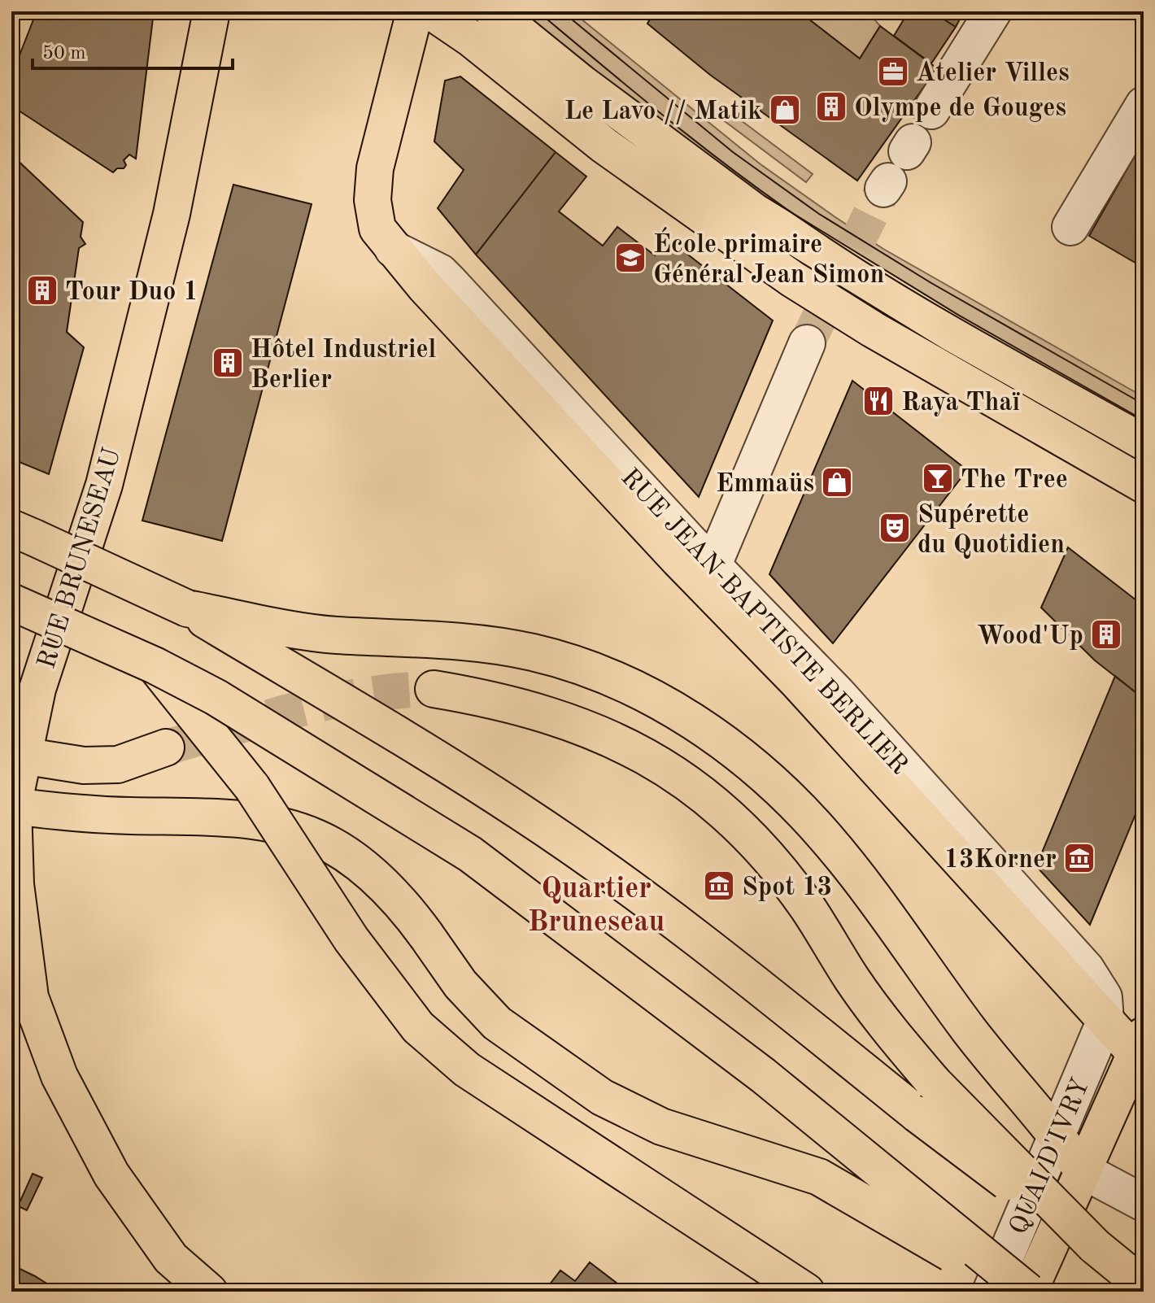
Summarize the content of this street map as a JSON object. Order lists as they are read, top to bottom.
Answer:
{
  "streets": {
    "main road": ["RUE BRUNESEAU", "RUE JEAN-BAPTISTE BERLIER", "QUAI D'IVRY"]
  },
  "crossings": [
    ["RUE JEAN-BAPTISTE BERLIER", "QUAI D'IVRY"]
  ],
  "districts": ["Quartier Bruneseau"],
  "places": {
    "office": ["Atelier Villes"],
    "building": [
      "Olympe de Gouges",
      "Tour Duo 1",
      "Hôtel Industriel Berlier",
      "Wood'Up"
    ],
    "shop": ["Le Lavo // Matik", "Emmaüs"],
    "school or university": ["École primaire Général Jean Simon"],
    "restaurant": ["Raya Thaï"],
    "bar": ["The Tree"],
    "theatre": ["Supérette du Quotidien"],
    "museum": ["13Korner", "Spot 13"]
  },
  "scale_bar": "50 m"
}
